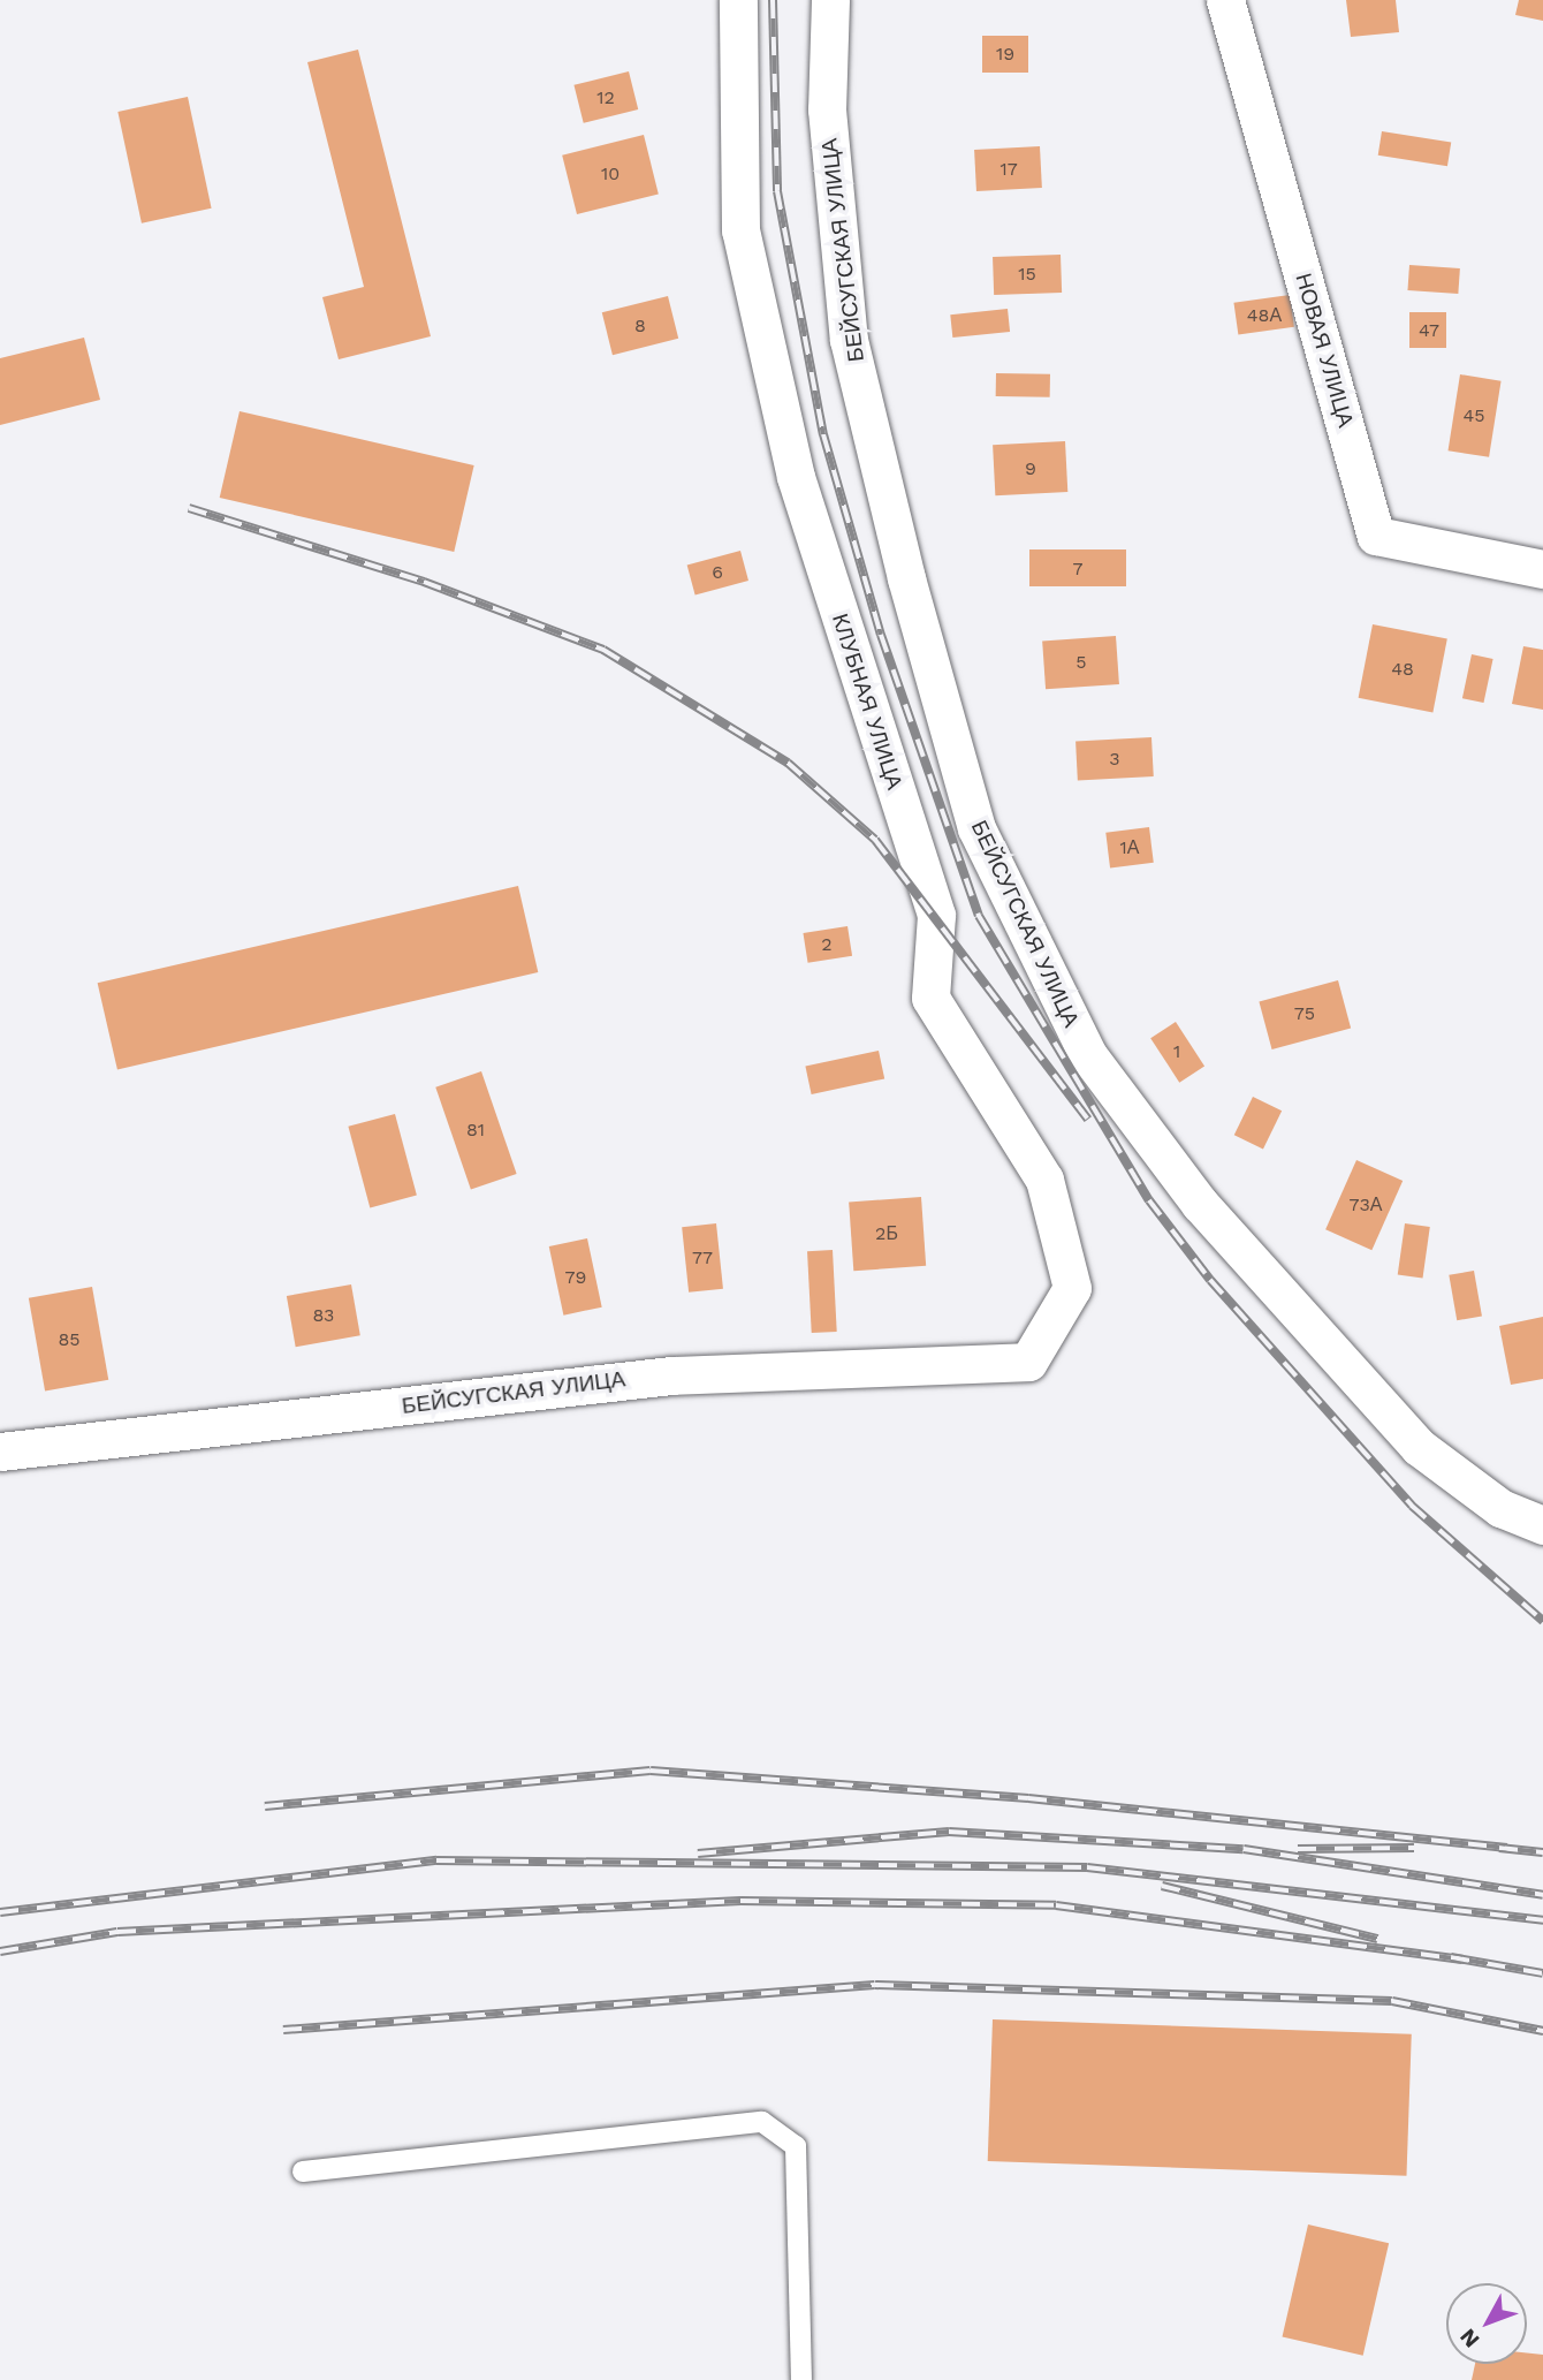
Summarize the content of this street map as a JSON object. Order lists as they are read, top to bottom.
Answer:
{
  "streets": {
    "street": ["БЕЙСУГСКАЯ УЛИЦА", "НОВАЯ УЛИЦА", "КЛУБНАЯ УЛИЦА"]
  },
  "crossings": [
    ["БЕЙСУГСКАЯ УЛИЦА", "КЛУБНАЯ УЛИЦА"]
  ],
  "house_numbers": [
    "19",
    "12",
    "17",
    "10",
    "15",
    "48А",
    "8",
    "47",
    "45",
    "9",
    "7",
    "6",
    "5",
    "48",
    "3",
    "1А",
    "2",
    "75",
    "1",
    "81",
    "73А",
    "2Б",
    "77",
    "79",
    "83",
    "85"
  ],
  "north": "bottom left"
}
